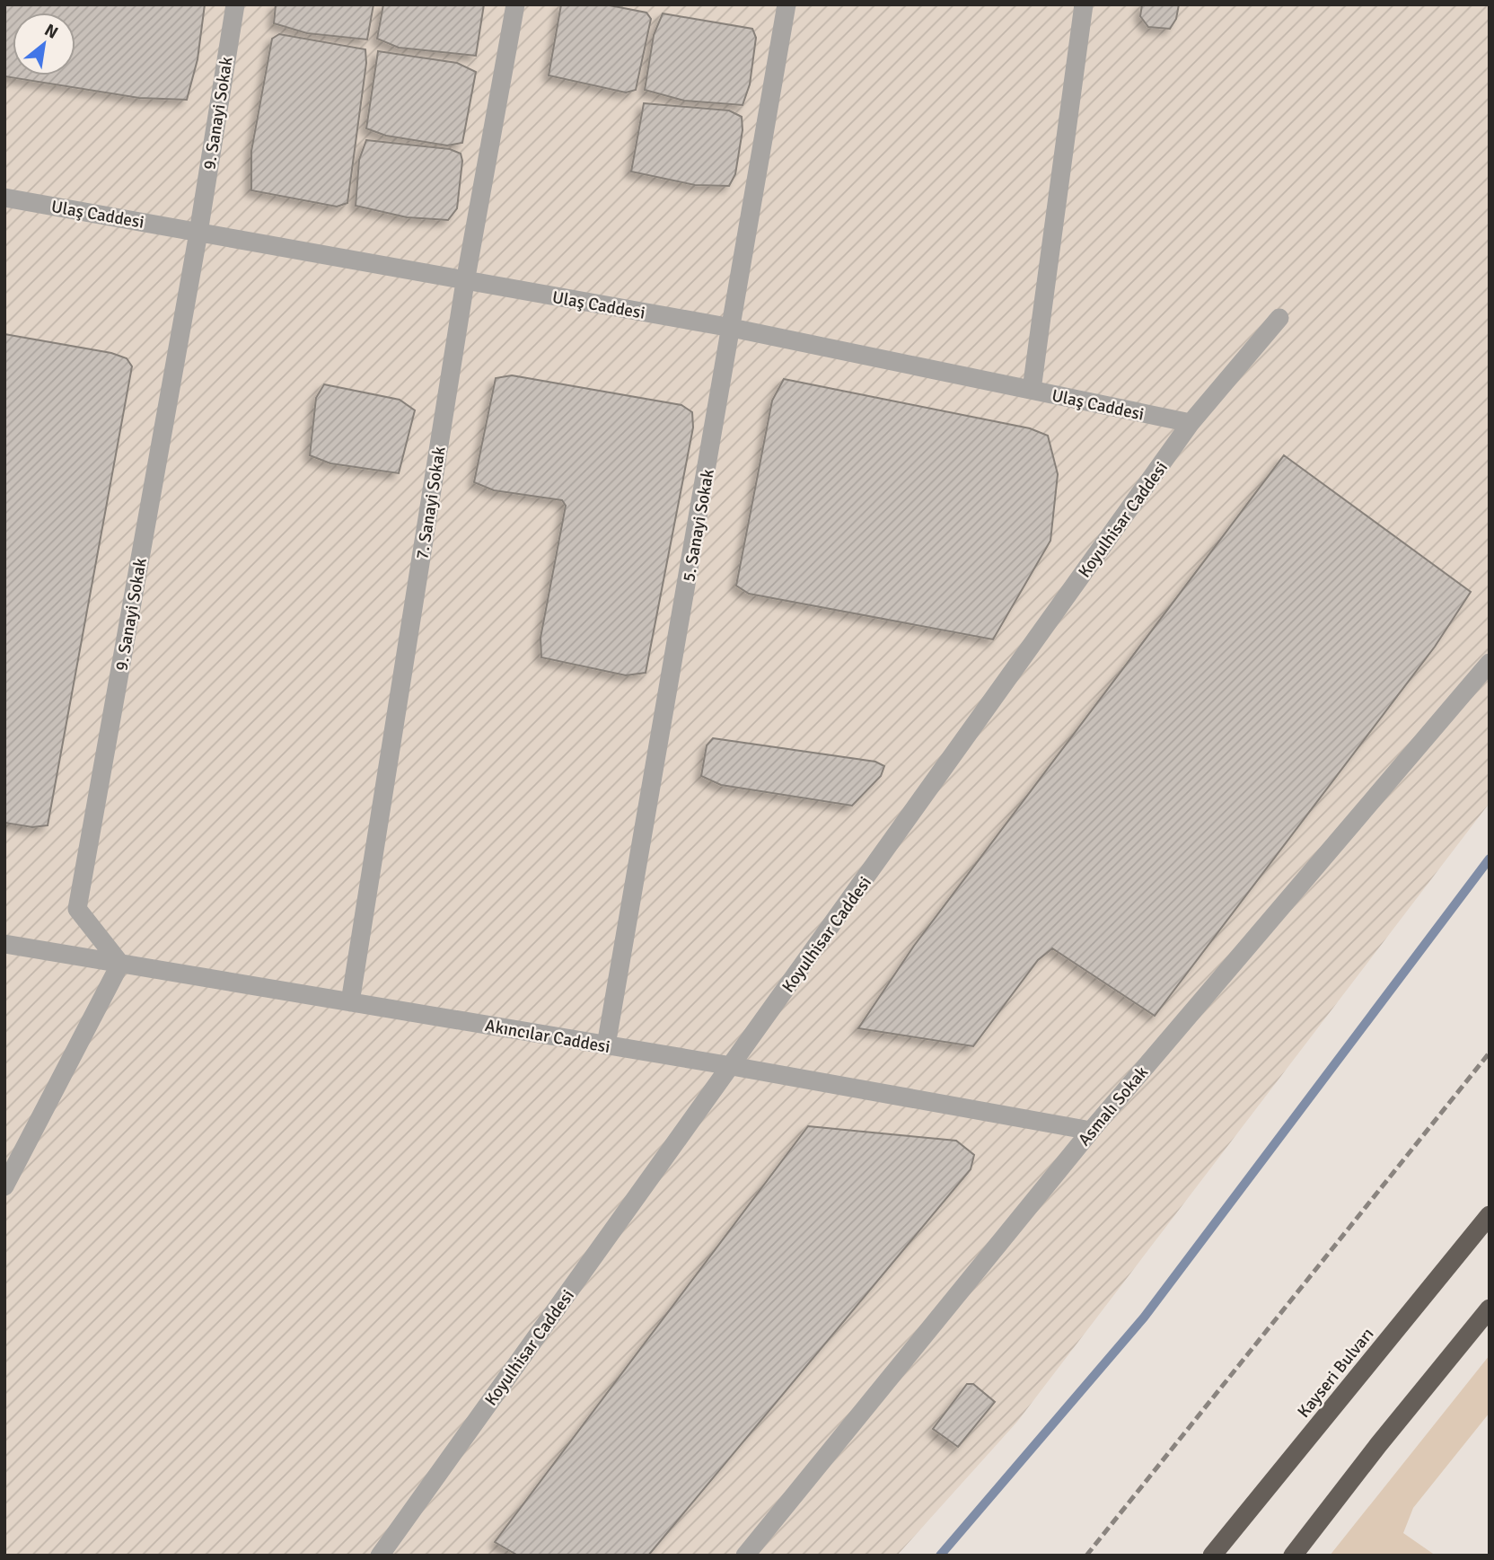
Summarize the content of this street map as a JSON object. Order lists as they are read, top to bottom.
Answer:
{
  "streets": {
    "highway": ["Kayseri Bulvarı"],
    "street": [
      "9. Sanayi Sokak",
      "Ulaş Caddesi",
      "7. Sanayi Sokak",
      "Koyulhisar Caddesi",
      "5. Sanayi Sokak",
      "Akıncılar Caddesi",
      "Asmalı Sokak"
    ]
  },
  "crossings": [
    ["9. Sanayi Sokak", "Ulaş Caddesi"],
    ["9. Sanayi Sokak", "Akıncılar Caddesi"],
    ["Ulaş Caddesi", "7. Sanayi Sokak"],
    ["Ulaş Caddesi", "Koyulhisar Caddesi"],
    ["Ulaş Caddesi", "5. Sanayi Sokak"],
    ["7. Sanayi Sokak", "Akıncılar Caddesi"],
    ["Koyulhisar Caddesi", "Akıncılar Caddesi"],
    ["5. Sanayi Sokak", "Akıncılar Caddesi"],
    ["Akıncılar Caddesi", "Asmalı Sokak"]
  ],
  "north": "top right"
}
